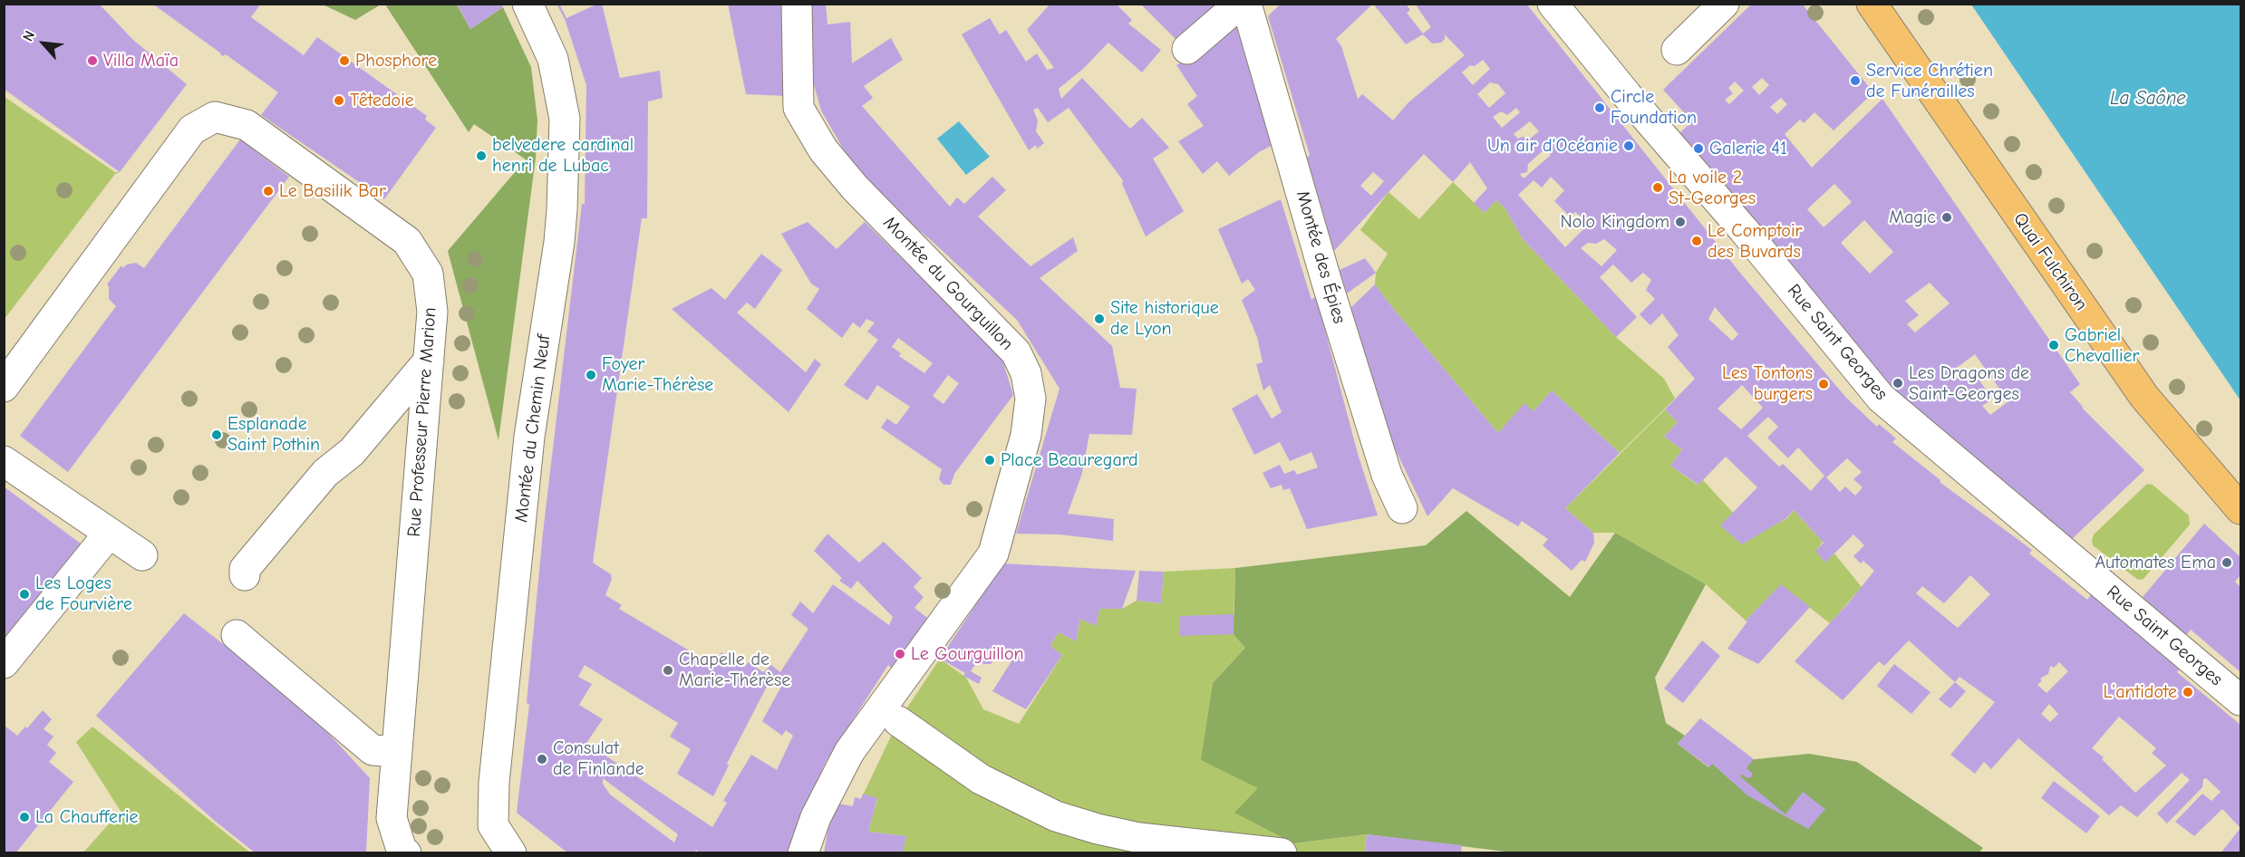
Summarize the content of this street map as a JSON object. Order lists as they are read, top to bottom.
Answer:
{
  "streets": {
    "main road": ["Quai Fulchiron"],
    "street": [
      "Montée des Épies",
      "Montée du Gourguillon",
      "Rue Saint Georges",
      "Rue Professeur Pierre Marion",
      "Montée du Chemin Neuf"
    ]
  },
  "water": ["La Saône"],
  "places": [
    "Villa Maïa",
    "Phosphore",
    "Service Chrétien de Funérailles",
    "Têtedoie",
    "Circle Foundation",
    "Un air d'Océanie",
    "Galerie 41",
    "belvedere cardinal henri de Lubac",
    "La voile 2 St-Georges",
    "Le Basilik Bar",
    "Magic",
    "Nolo Kingdom",
    "Le Comptoir des Buvards",
    "Site historique de Lyon",
    "Gabriel Chevallier",
    "Foyer Marie-Thérèse",
    "Les Dragons de Saint-Georges",
    "Les Tontons burgers",
    "Esplanade Saint Pothin",
    "Place Beauregard",
    "Automates Ema",
    "Les Loges de Fourvière",
    "Le Gourguillon",
    "Chapelle de Marie-Thérèse",
    "L’antidote",
    "Consulat de Finlande",
    "La Chaufferie"
  ],
  "north": "top left"
}
